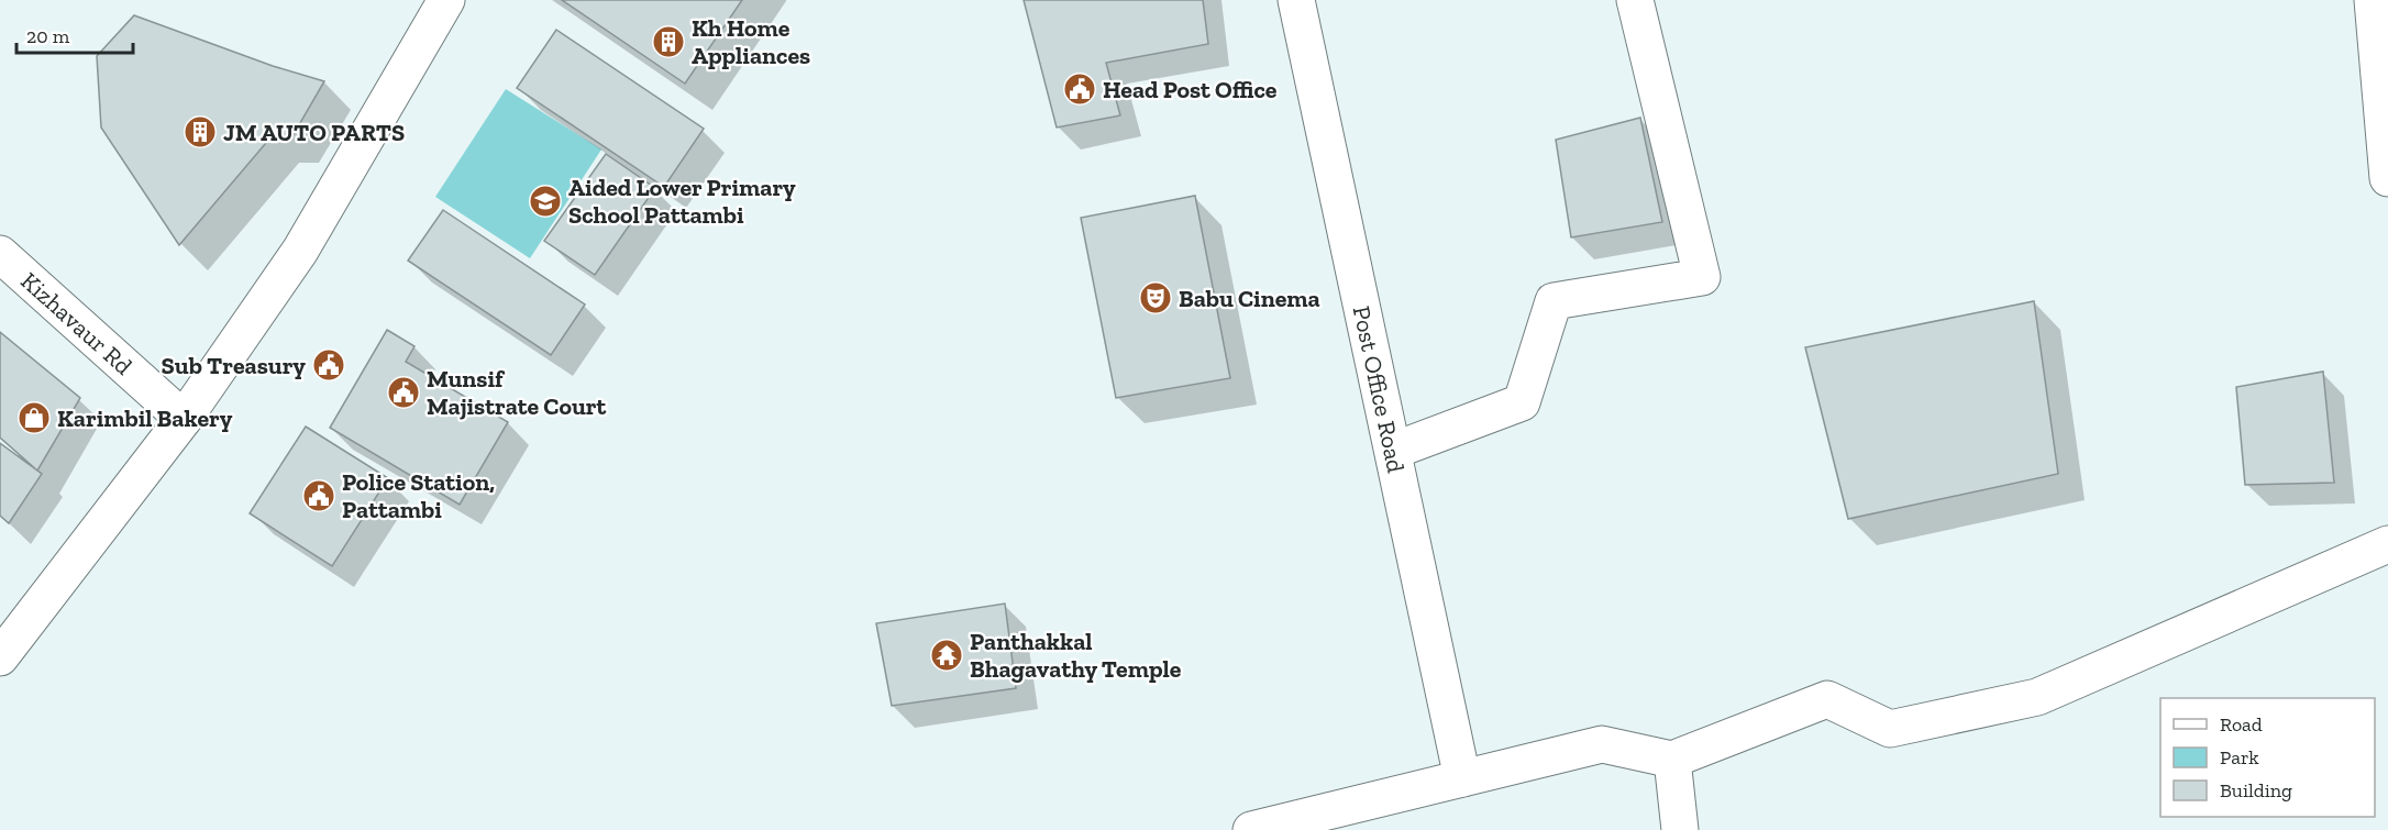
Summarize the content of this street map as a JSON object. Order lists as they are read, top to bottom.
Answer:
{
  "streets": {
    "street": ["Kizhavaur Rd", "Post Office Road"]
  },
  "places": {
    "building": ["Kh Home Appliances", "JM AUTO PARTS"],
    "public building": [
      "Head Post Office",
      "Sub Treasury",
      "Munsif Majistrate Court",
      "Police Station, Pattambi"
    ],
    "school or university": ["Aided Lower Primary School Pattambi"],
    "theatre": ["Babu Cinema"],
    "shop": ["Karimbil Bakery"],
    "temple": ["Panthakkal Bhagavathy Temple"]
  },
  "legend": ["Road", "Park", "Building"],
  "scale_bar": "20 m"
}
